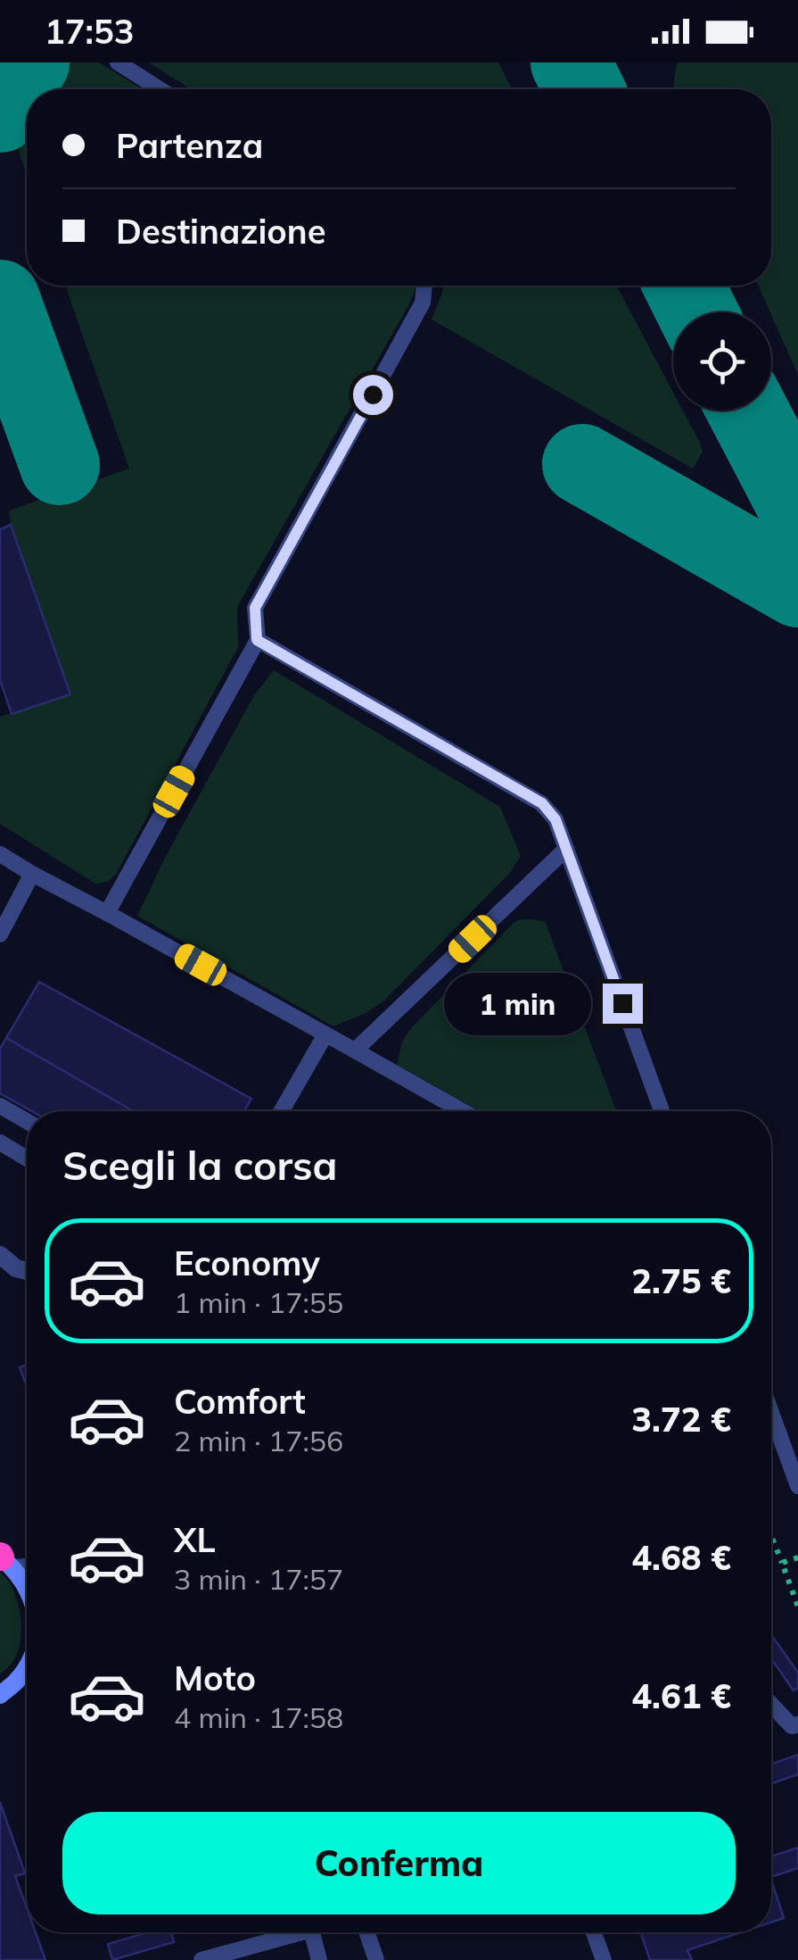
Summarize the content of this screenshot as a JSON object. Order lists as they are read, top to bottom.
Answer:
{
  "page": {
    "status": "17:53",
    "banner": ["Partenza", "Destinazione"],
    "bubble": "1 min",
    "heading": "Scegli la corsa",
    "list": [
      {
        "name": "Economy",
        "note": "1 min · 17:55",
        "value": "2.75 €"
      },
      {
        "name": "Comfort",
        "note": "2 min · 17:56",
        "value": "3.72 €"
      },
      {
        "name": "XL",
        "note": "3 min · 17:57",
        "value": "4.68 €"
      },
      {
        "name": "Moto",
        "note": "4 min · 17:58",
        "value": "4.61 €"
      }
    ],
    "buttons": "Conferma"
  }
}
